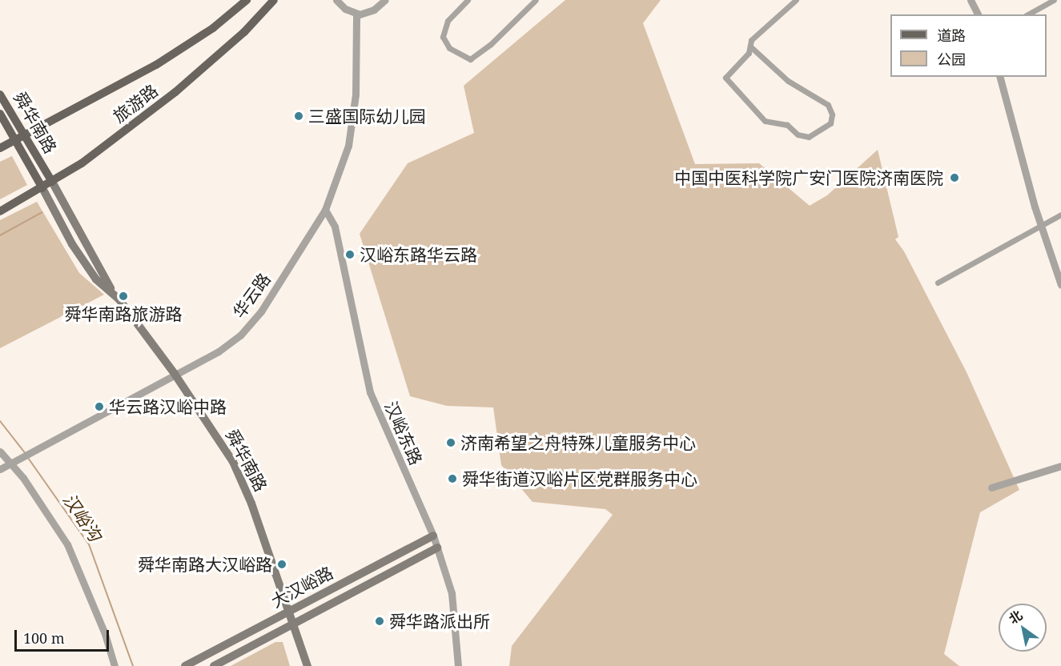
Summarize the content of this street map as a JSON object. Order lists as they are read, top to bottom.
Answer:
{
  "streets": {
    "main road": ["旅游路", "舜华南路", "大汉峪路"],
    "street": ["华云路", "汉峪东路"]
  },
  "crossings": [
    ["旅游路", "舜华南路"],
    ["舜华南路", "华云路"],
    ["舜华南路", "大汉峪路"],
    ["华云路", "汉峪东路"],
    ["汉峪东路", "大汉峪路"]
  ],
  "water": ["汉峪沟"],
  "places": [
    "三盛国际幼儿园",
    "中国中医科学院广安门医院济南医院",
    "汉峪东路华云路",
    "舜华南路旅游路",
    "华云路汉峪中路",
    "济南希望之舟特殊儿童服务中心",
    "舜华街道汉峪片区党群服务中心",
    "舜华南路大汉峪路",
    "舜华路派出所"
  ],
  "legend": ["道路", "公园"],
  "scale_bar": "100 m",
  "north": "top left"
}
